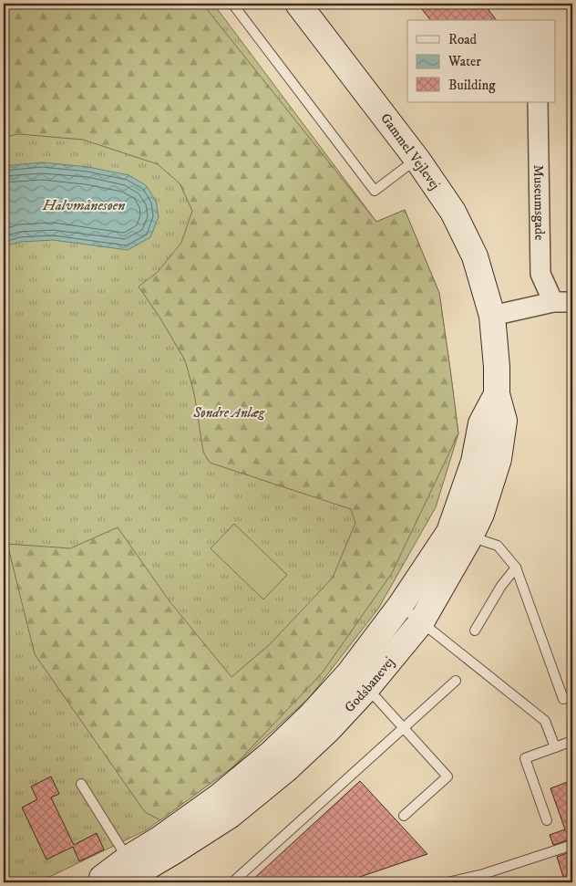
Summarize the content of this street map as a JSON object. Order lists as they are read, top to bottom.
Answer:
{
  "streets": {
    "street": ["Gammel Vejlevej", "Museumsgade", "Godsbanevej"]
  },
  "crossings": [
    ["Gammel Vejlevej", "Godsbanevej"]
  ],
  "water": ["Halvmånesøen"],
  "parks": ["Søndre Anlæg"],
  "legend": ["Road", "Water", "Building"]
}
